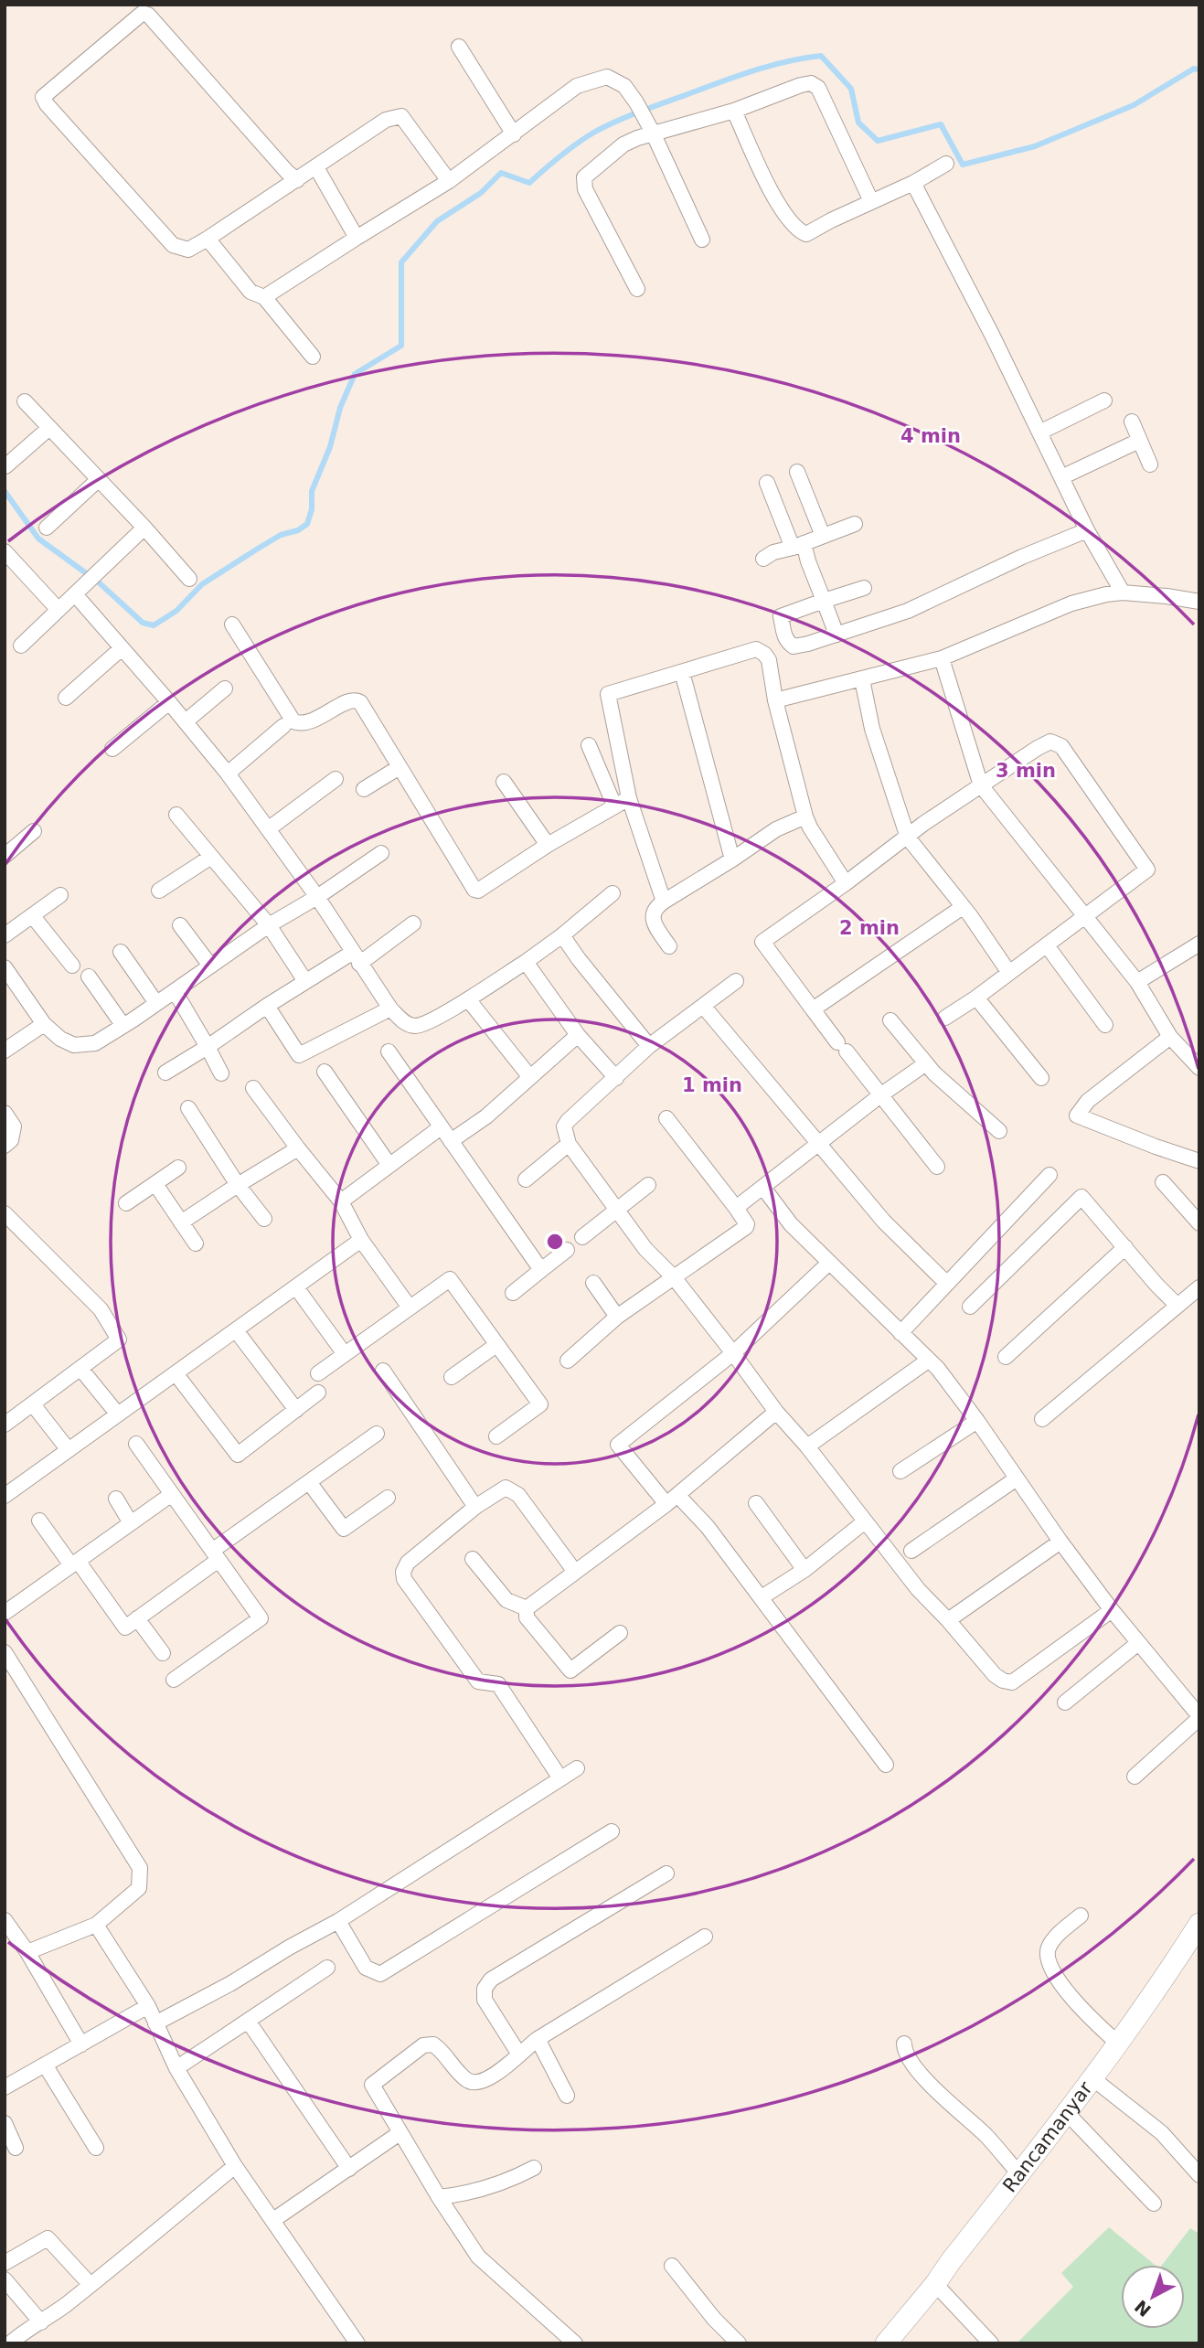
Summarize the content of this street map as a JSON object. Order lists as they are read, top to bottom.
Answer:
{
  "streets": {
    "street": ["Rancamanyar"]
  },
  "north": "bottom left",
  "rings": [
    "4 min",
    "3 min",
    "2 min",
    "1 min"
  ]
}
